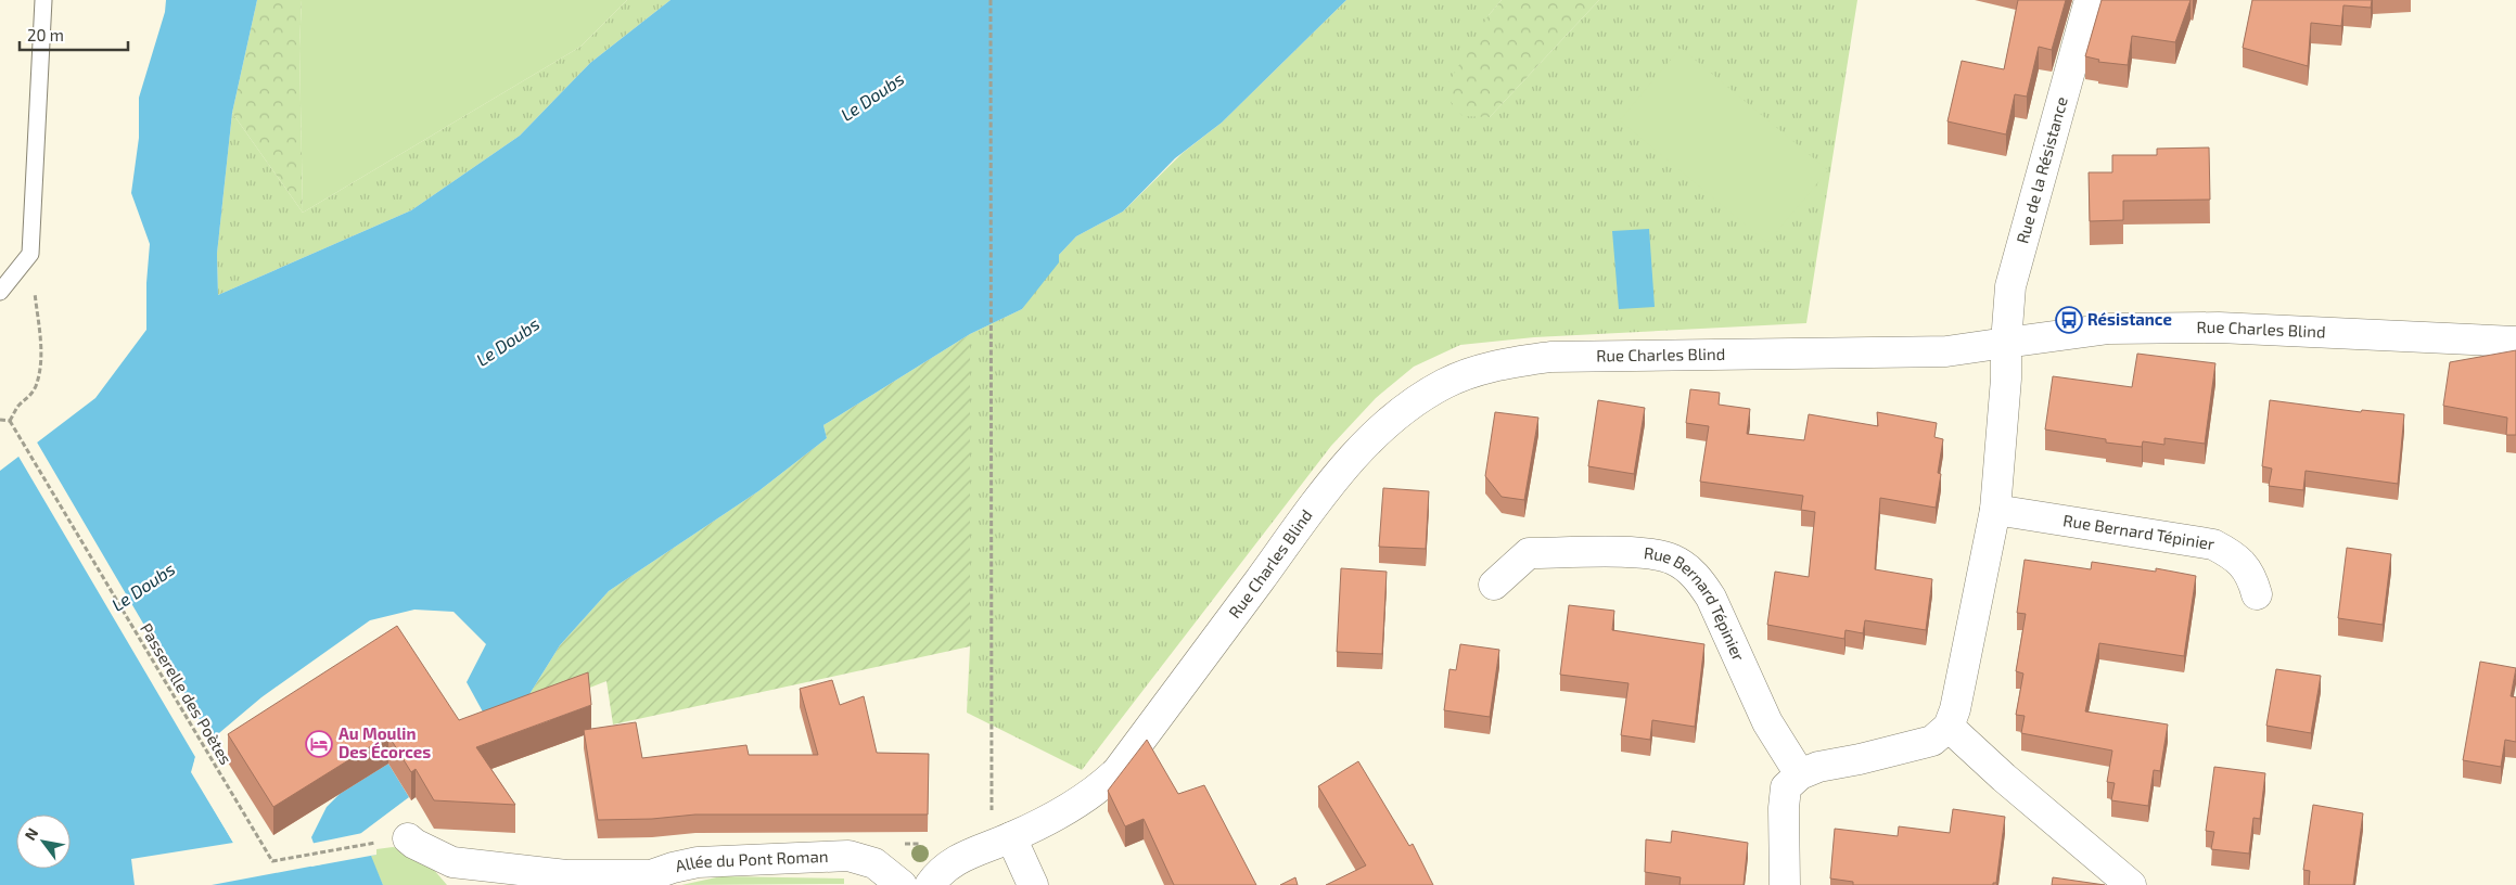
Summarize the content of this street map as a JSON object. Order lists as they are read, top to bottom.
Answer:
{
  "streets": {
    "street": [
      "Rue de la Résistance",
      "Rue Charles Blind",
      "Rue Bernard Tépinier",
      "Allée du Pont Roman"
    ],
    "path": ["Passerelle des Poètes"]
  },
  "crossings": [
    ["Rue de la Résistance", "Rue Charles Blind"]
  ],
  "water": ["Le Doubs"],
  "places": {
    "bus stop": ["Résistance"],
    "hotel": ["Au Moulin Des Écorces"]
  },
  "scale_bar": "20 m",
  "north": "top left"
}
